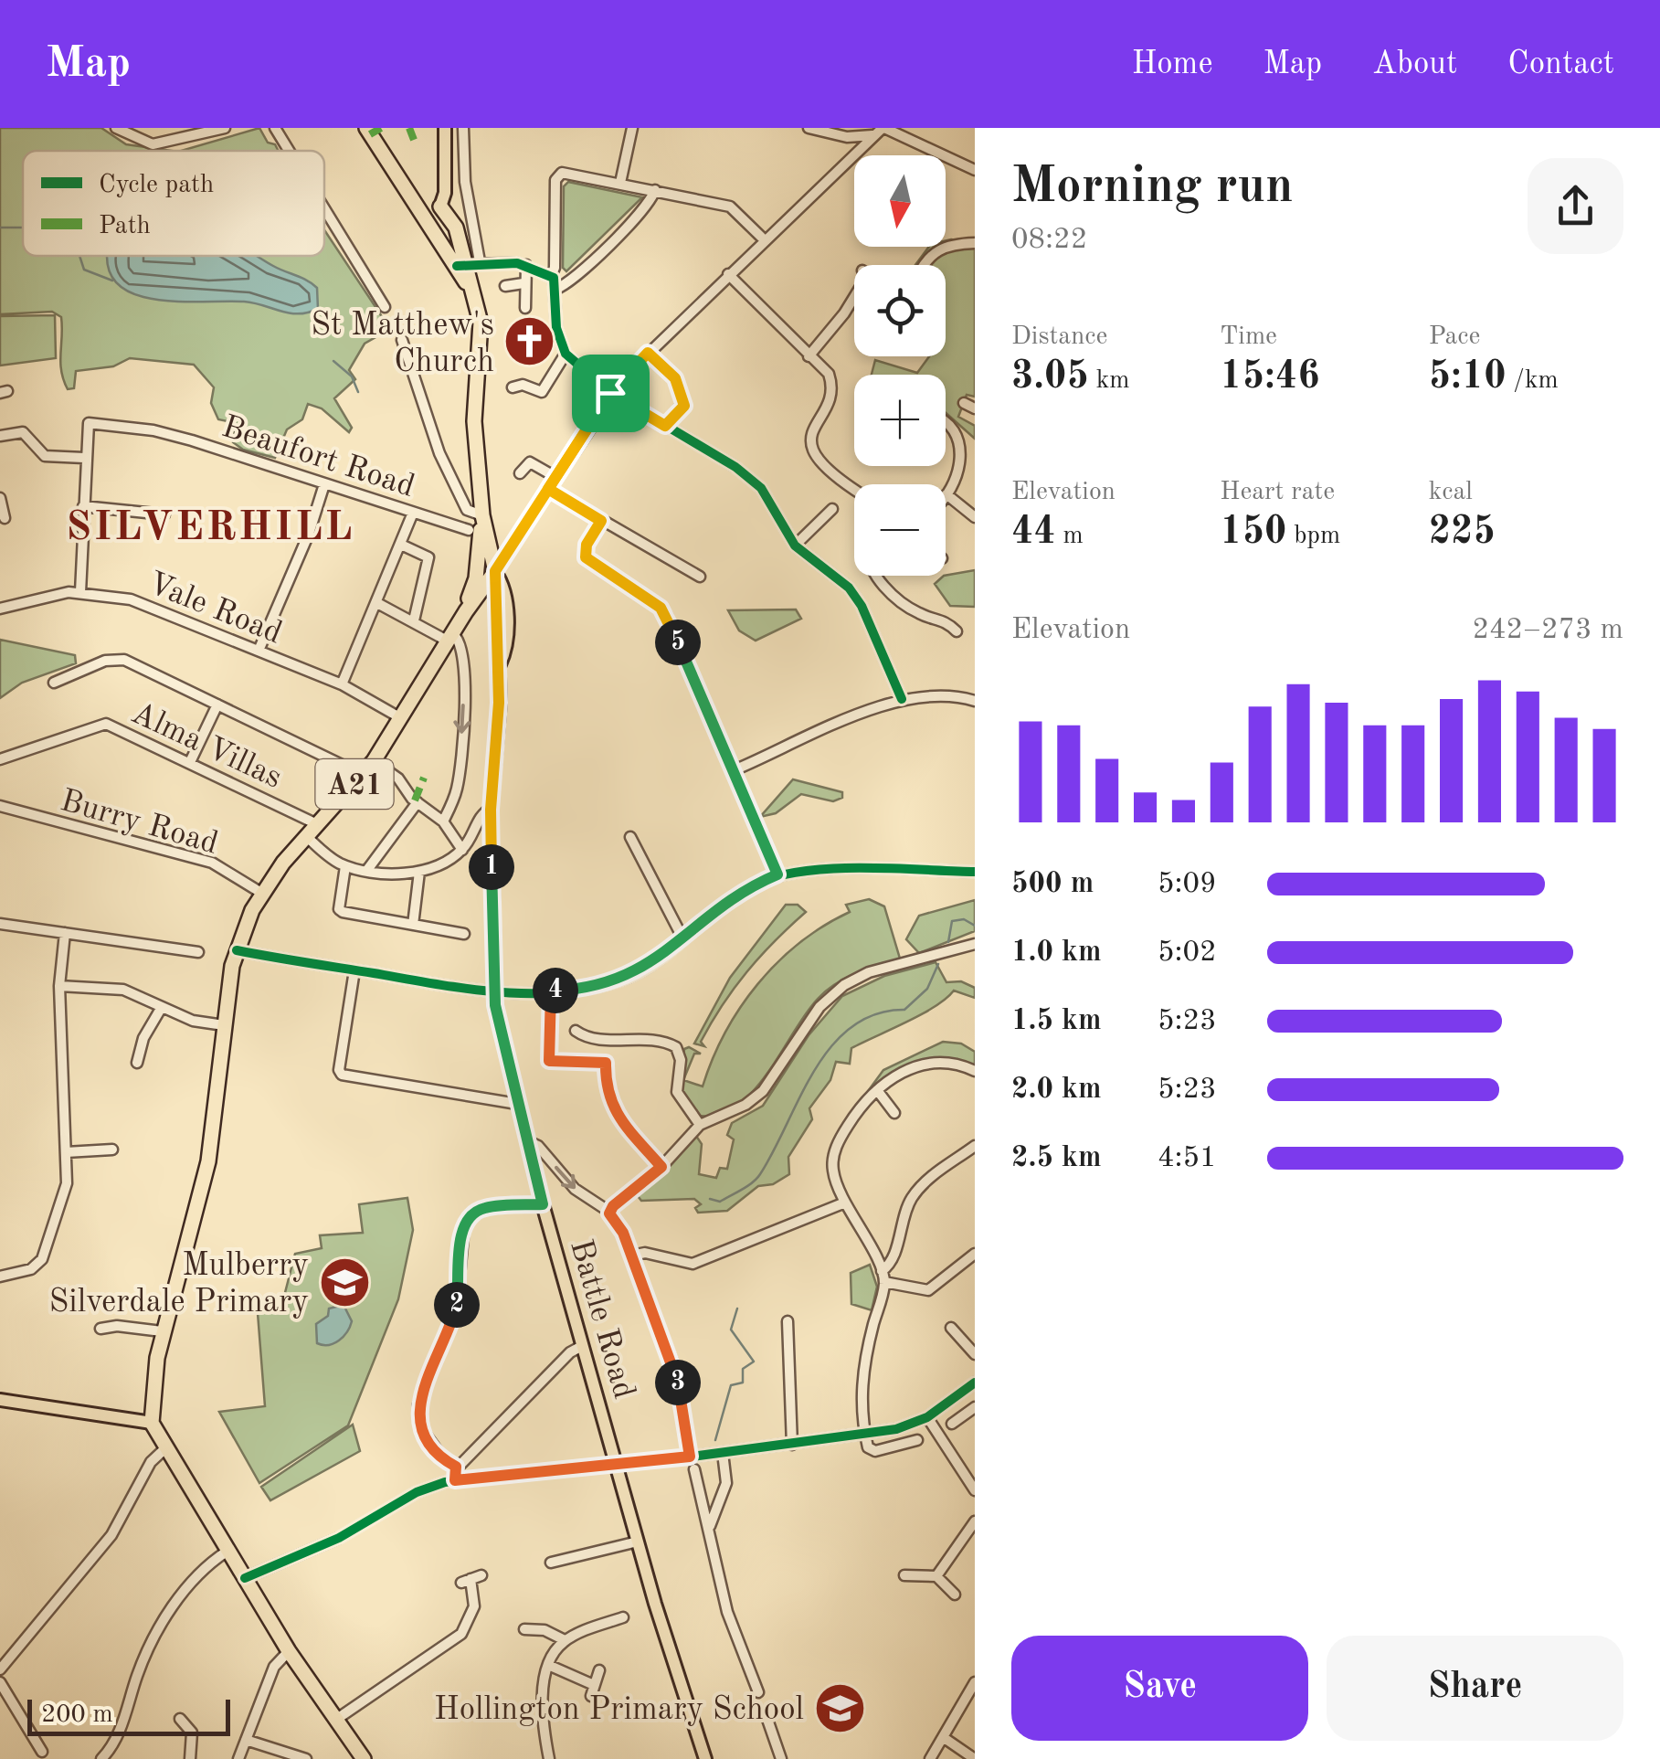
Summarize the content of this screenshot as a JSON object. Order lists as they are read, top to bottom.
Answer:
{
  "streets": {
    "highway": ["A21"],
    "main road": ["Battle Road"],
    "street": [
      "Beaufort Road",
      "Vale Road",
      "Alma Villas",
      "Burry Road"
    ]
  },
  "crossings": [
    ["Vale Road", "A21"],
    ["Alma Villas", "A21"],
    ["Alma Villas", "Burry Road"],
    ["A21", "Burry Road"],
    ["A21", "Battle Road"]
  ],
  "districts": ["SILVERHILL"],
  "places": {
    "church": ["St Matthew's Church"],
    "school or university": ["Mulberry Silverdale Primary", "Hollington Primary School"]
  },
  "legend": ["Cycle path", "Path"],
  "scale_bar": "200 m",
  "north": "bottom",
  "page": {
    "header": "Map",
    "nav": [
      "Home",
      "Map",
      "About",
      "Contact"
    ],
    "heading": ["Morning run", "08:22"],
    "map_buttons": ["+", "−"],
    "stats": [
      ["Distance", "3.05 km"],
      ["Time", "15:46"],
      ["Pace", "5:10 /km"],
      ["Elevation", "44 m"],
      ["Heart rate", "150 bpm"],
      ["kcal", "225"]
    ],
    "chart": ["Elevation", "242–273 m"],
    "pins": [
      "5",
      "1",
      "4",
      "2",
      "3"
    ],
    "list": [
      {
        "name": "500 m",
        "note": "5:09"
      },
      {
        "name": "1.0 km",
        "note": "5:02"
      },
      {
        "name": "1.5 km",
        "note": "5:23"
      },
      {
        "name": "2.0 km",
        "note": "5:23"
      },
      {
        "name": "2.5 km",
        "note": "4:51"
      }
    ],
    "buttons": ["Save", "Share"],
    "scale": "200 m"
  }
}
